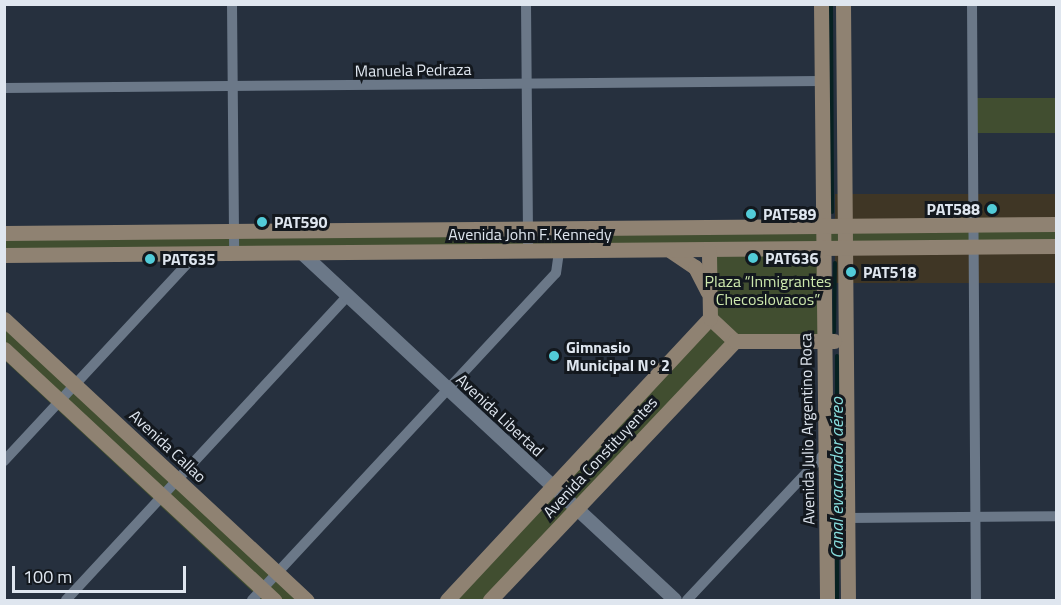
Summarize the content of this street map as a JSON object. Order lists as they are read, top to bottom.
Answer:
{
  "streets": {
    "main road": [
      "Avenida John F. Kennedy",
      "Avenida Julio Argentino Roca",
      "Avenida Callao",
      "Avenida Constituyentes"
    ],
    "street": ["Manuela Pedraza", "Avenida Libertad"]
  },
  "crossings": [
    ["Manuela Pedraza", "Avenida Julio Argentino Roca"],
    ["Avenida John F. Kennedy", "Avenida Libertad"],
    ["Avenida John F. Kennedy", "Avenida Julio Argentino Roca"],
    ["Avenida Libertad", "Avenida Constituyentes"]
  ],
  "water": ["Canal evacuador aéreo"],
  "parks": ["Plaza “Inmigrantes Checoslovacos”"],
  "places": [
    "PAT588",
    "PAT589",
    "PAT590",
    "PAT636",
    "PAT635",
    "PAT518",
    "Gimnasio Municipal N° 2"
  ],
  "scale_bar": "100 m"
}
